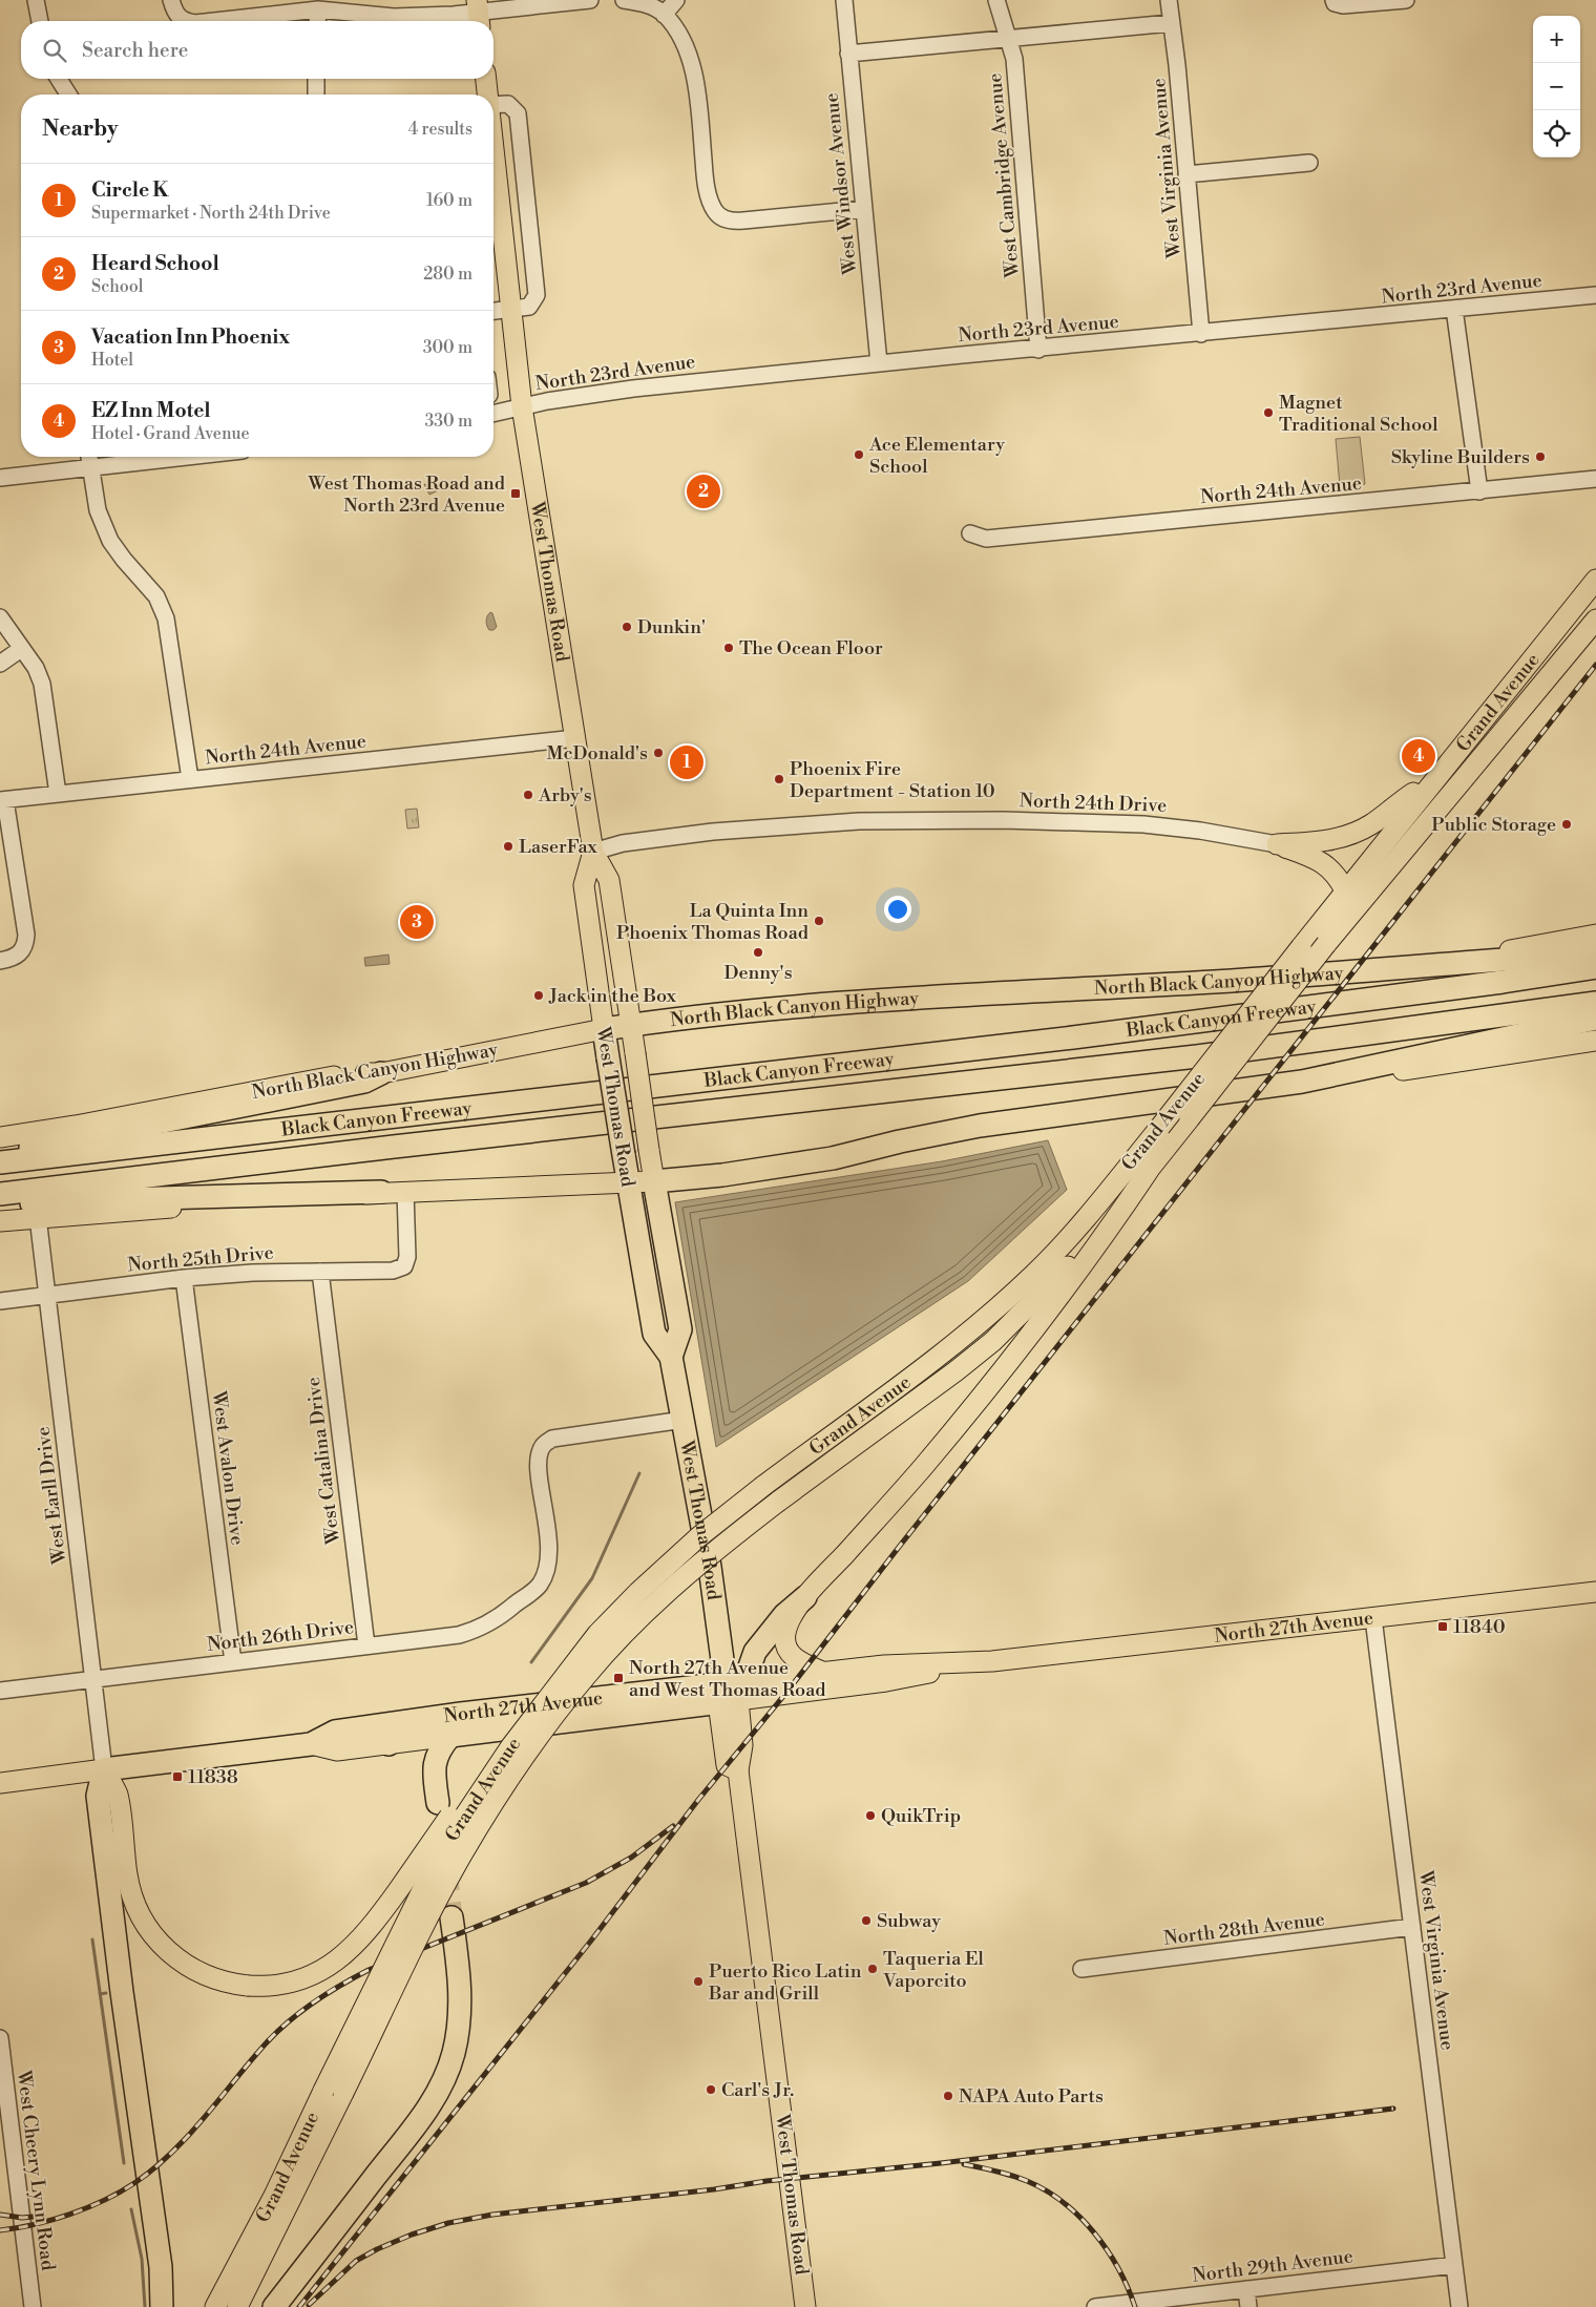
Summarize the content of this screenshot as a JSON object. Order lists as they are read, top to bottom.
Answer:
{
  "streets": {
    "highway": [
      "West Thomas Road",
      "North Black Canyon Highway",
      "Black Canyon Freeway",
      "North 27th Avenue"
    ],
    "main road": ["Grand Avenue"],
    "street": [
      "West Virginia Avenue",
      "West Cambridge Avenue",
      "West Windsor Avenue",
      "North 23rd Avenue",
      "North 24th Avenue",
      "North 24th Drive",
      "North 25th Drive",
      "West Catalina Drive",
      "West Avalon Drive",
      "West Earll Drive",
      "North 26th Drive",
      "North 28th Avenue",
      "West Cheery Lynn Road",
      "North 29th Avenue"
    ]
  },
  "crossings": [
    ["West Virginia Avenue", "North 23rd Avenue"],
    ["West Virginia Avenue", "North 27th Avenue"],
    ["West Virginia Avenue", "North 28th Avenue"],
    ["West Virginia Avenue", "North 29th Avenue"],
    ["West Cambridge Avenue", "North 23rd Avenue"],
    ["West Windsor Avenue", "North 23rd Avenue"],
    ["North 23rd Avenue", "West Thomas Road"],
    ["North 24th Avenue", "West Thomas Road"],
    ["West Thomas Road", "North 24th Drive"],
    ["West Thomas Road", "North Black Canyon Highway"],
    ["West Thomas Road", "North 27th Avenue"],
    ["West Thomas Road", "North 26th Drive"],
    ["North 25th Drive", "West Catalina Drive"],
    ["North 25th Drive", "West Avalon Drive"],
    ["North 25th Drive", "West Earll Drive"],
    ["West Catalina Drive", "North 26th Drive"],
    ["West Avalon Drive", "North 26th Drive"],
    ["West Earll Drive", "North 27th Avenue"],
    ["West Earll Drive", "North 26th Drive"]
  ],
  "places": {
    "other": [
      "Magnet Traditional School",
      "Ace Elementary School",
      "Skyline Builders",
      "Dunkin'",
      "The Ocean Floor",
      "McDonald's",
      "Phoenix Fire Department - Station 10",
      "Arby's",
      "Public Storage",
      "LaserFax",
      "La Quinta Inn Phoenix Thomas Road",
      "Denny's",
      "Jack in the Box",
      "QuikTrip",
      "Subway",
      "Taqueria El Vaporcito",
      "Puerto Rico Latin Bar and Grill",
      "Carl's Jr.",
      "NAPA Auto Parts"
    ],
    "transit": [
      "West Thomas Road and North 23rd Avenue",
      "11840",
      "North 27th Avenue and West Thomas Road",
      "11838"
    ]
  },
  "page": {
    "map_buttons": ["+", "−"],
    "search": "Search here",
    "heading": ["Nearby", "4 results"],
    "list": [
      {
        "mark": "1",
        "name": "Circle K",
        "note": "Supermarket · North 24th Drive",
        "value": "160 m"
      },
      {
        "mark": "2",
        "name": "Heard School",
        "note": "School",
        "value": "280 m"
      },
      {
        "mark": "3",
        "name": "Vacation Inn Phoenix",
        "note": "Hotel",
        "value": "300 m"
      },
      {
        "mark": "4",
        "name": "EZ Inn Motel",
        "note": "Hotel · Grand Avenue",
        "value": "330 m"
      }
    ],
    "pins": [
      "2",
      "4",
      "1",
      "3"
    ]
  }
}
